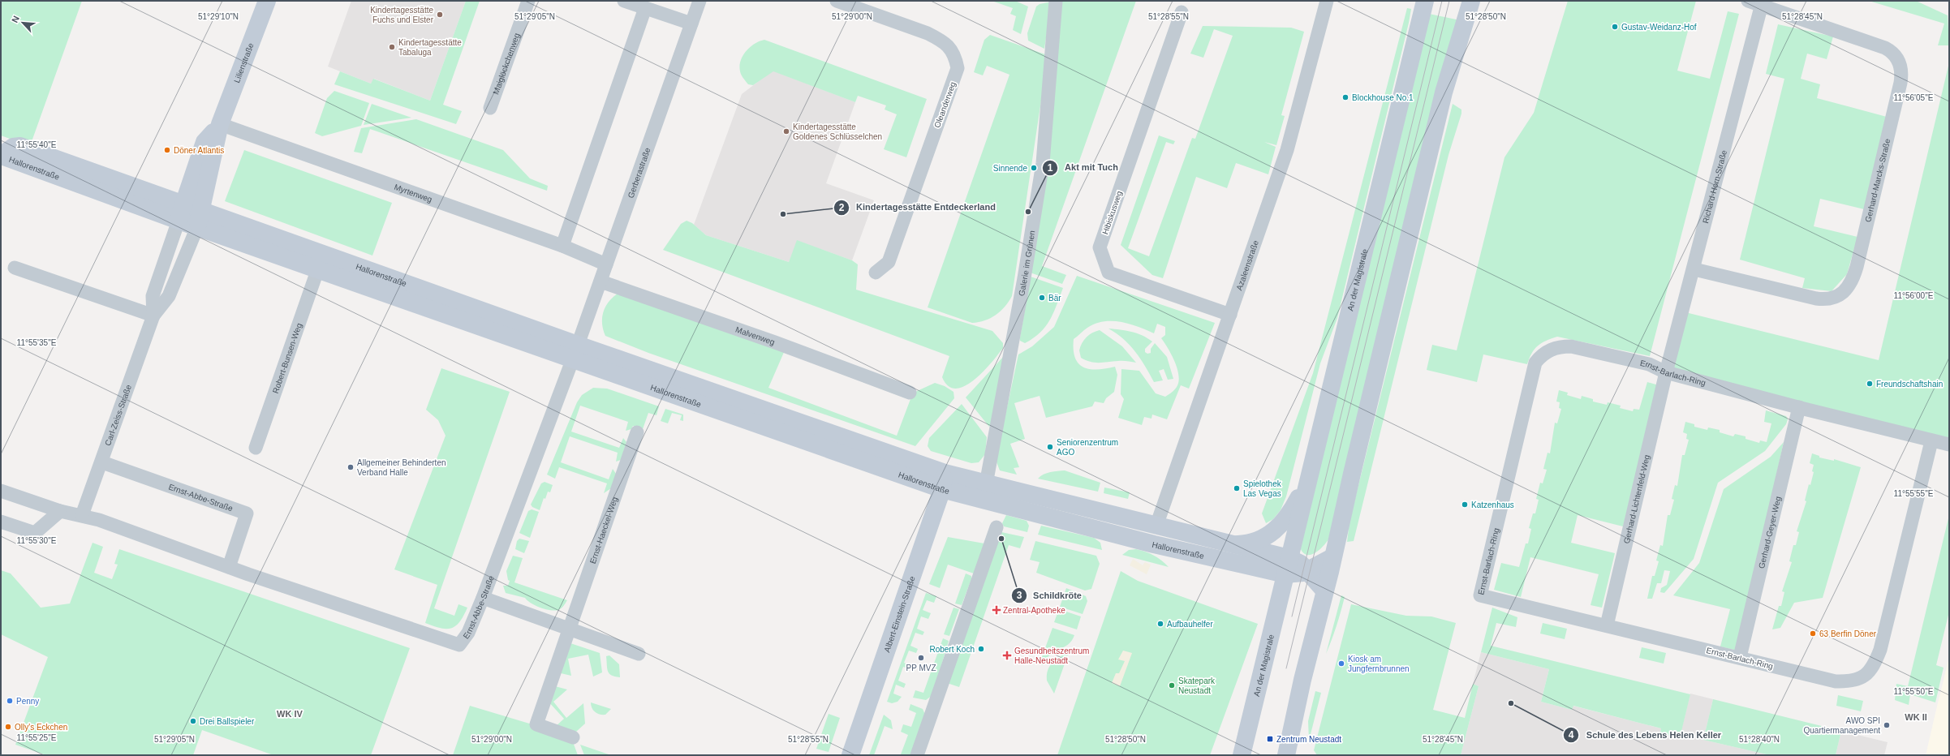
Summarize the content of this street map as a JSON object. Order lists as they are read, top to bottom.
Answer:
{
  "streets": {
    "street": [
      "Lilienstraße",
      "Maiglöckchenweg",
      "Oleanderweg",
      "Hallorenstraße",
      "Gerberastraße",
      "Gerhard-Marcks-Straße",
      "Richard-Horn-Straße",
      "Myrtenweg",
      "Hibiskusweg",
      "Galerie im Grünen",
      "Azaleenstraße",
      "An der Magistrale",
      "Malvenweg",
      "Robert-Bunsen-Weg",
      "Ernst-Barlach-Ring",
      "Carl-Zeiss-Straße",
      "Ernst-Abbe-Straße",
      "Gerhard-Lichtenfeld-Weg",
      "Ernst-Haeckel-Weg",
      "Gerhard-Geyer-Weg",
      "Albert-Einstein-Straße"
    ]
  },
  "crossings": [
    ["Lilienstraße", "Hallorenstraße"],
    ["Lilienstraße", "Myrtenweg"],
    ["Lilienstraße", "Carl-Zeiss-Straße"],
    ["Hallorenstraße", "Gerberastraße"],
    ["Hallorenstraße", "Galerie im Grünen"],
    ["Hallorenstraße", "Azaleenstraße"],
    ["Hallorenstraße", "An der Magistrale"],
    ["Hallorenstraße", "Robert-Bunsen-Weg"],
    ["Hallorenstraße", "Carl-Zeiss-Straße"],
    ["Hallorenstraße", "Ernst-Abbe-Straße"],
    ["Hallorenstraße", "Albert-Einstein-Straße"],
    ["Gerberastraße", "Myrtenweg"],
    ["Gerberastraße", "Malvenweg"],
    ["Gerberastraße", "Ernst-Abbe-Straße"],
    ["Gerhard-Marcks-Straße", "Richard-Horn-Straße"],
    ["Richard-Horn-Straße", "Ernst-Barlach-Ring"],
    ["Richard-Horn-Straße", "Gerhard-Lichtenfeld-Weg"],
    ["Hibiskusweg", "Azaleenstraße"],
    ["Ernst-Barlach-Ring", "Gerhard-Lichtenfeld-Weg"],
    ["Ernst-Barlach-Ring", "Gerhard-Geyer-Weg"],
    ["Carl-Zeiss-Straße", "Ernst-Abbe-Straße"]
  ],
  "districts": ["WK IV", "WK II"],
  "places": {
    "other": [
      "Kindertagesstätte Fuchs und Elster",
      "Gustav-Weidanz-Hof",
      "Kindertagesstätte Tabaluga",
      "Blockhouse No.1",
      "Kindertagesstätte Goldenes Schlüsselchen",
      "Döner Atlantis",
      "Sinnende",
      "Akt mit Tuch",
      "Kindertagesstätte Entdeckerland",
      "Bär",
      "Freundschaftshain",
      "Seniorenzentrum AGO",
      "Allgemeiner Behinderten Verband Halle",
      "Spielothek Las Vegas",
      "Katzenhaus",
      "Schildkröte",
      "Aufbauhelfer",
      "63 Berfin Döner",
      "Robert Koch",
      "PP MVZ",
      "Kiosk am Jungfernbrunnen",
      "Skatepark Neustadt",
      "Penny",
      "Schule des Lebens Helen Keller",
      "Drei Ballspieler",
      "AWO SPI Quartiermanagement",
      "Olly's Eckchen"
    ],
    "health": ["Zentral-Apotheke", "Gesundheitszentrum Halle-Neustadt"],
    "transit": ["Zentrum Neustadt"]
  },
  "north": "top left",
  "coordinates": [
    "51°29'10\"N",
    "51°29'05\"N",
    "51°29'00\"N",
    "51°28'55\"N",
    "51°28'50\"N",
    "51°28'45\"N",
    "11°56'05\"E",
    "11°55'40\"E",
    "11°56'00\"E",
    "11°55'35\"E",
    "11°55'55\"E",
    "11°55'30\"E",
    "11°55'50\"E",
    "11°55'25\"E",
    "51°28'40\"N"
  ]
}
